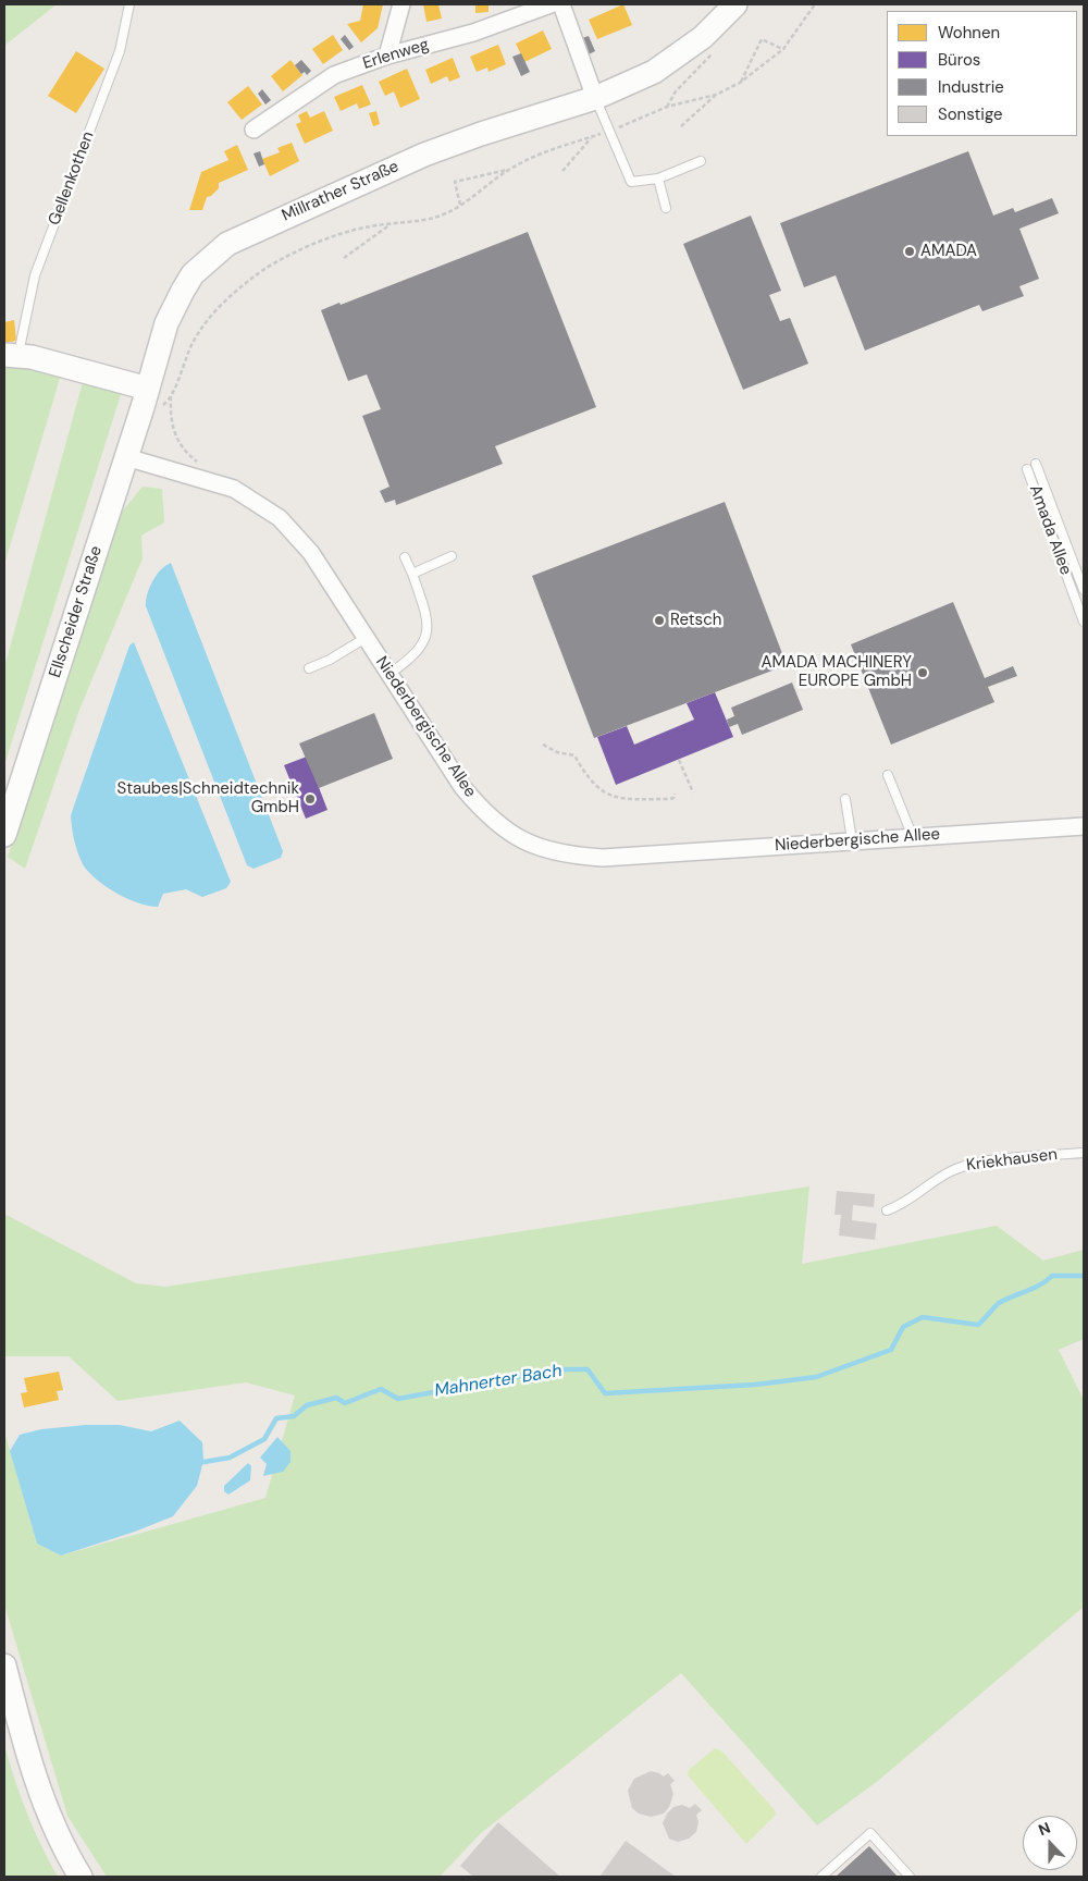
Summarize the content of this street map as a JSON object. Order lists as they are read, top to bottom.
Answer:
{
  "streets": {
    "main road": ["Millrather Straße", "Ellscheider Straße"],
    "street": ["Erlenweg", "Niederbergische Allee"],
    "lane": ["Gellenkothen", "Amada Allee", "Kriekhausen"]
  },
  "crossings": [
    ["Millrather Straße", "Ellscheider Straße"],
    ["Ellscheider Straße", "Niederbergische Allee"]
  ],
  "water": ["Mahnerter Bach"],
  "places": [
    "AMADA",
    "Retsch",
    "AMADA MACHINERY EUROPE GmbH",
    "Staubes|Schneidtechnik GmbH"
  ],
  "legend": [
    "Wohnen",
    "Büros",
    "Industrie",
    "Sonstige"
  ],
  "north": "top"
}
